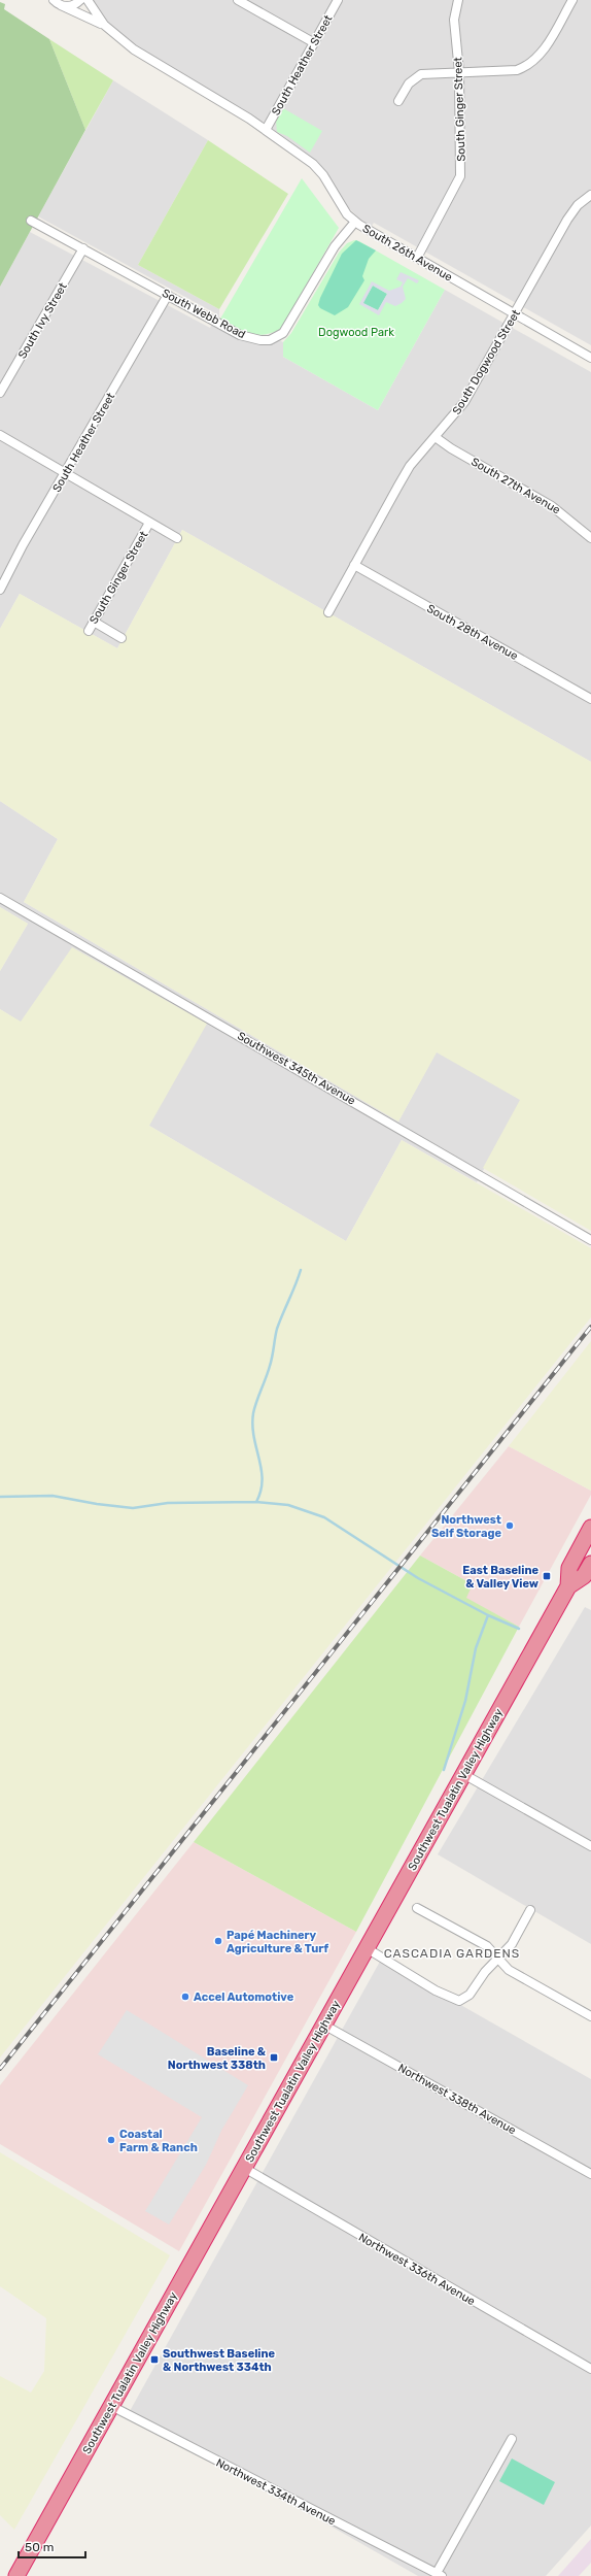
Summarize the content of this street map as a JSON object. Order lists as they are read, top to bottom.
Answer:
{
  "streets": {
    "highway": ["Southwest Tualatin Valley Highway"],
    "street": [
      "South Heather Street",
      "South Ginger Street",
      "South 26th Avenue",
      "South Webb Road",
      "South Ivy Street",
      "South Dogwood Street",
      "South 27th Avenue",
      "South 28th Avenue",
      "Southwest 345th Avenue",
      "Northwest 338th Avenue",
      "Northwest 336th Avenue",
      "Northwest 334th Avenue"
    ]
  },
  "crossings": [
    ["South Heather Street", "South 26th Avenue"],
    ["South Heather Street", "South Webb Road"],
    ["South Ginger Street", "South 26th Avenue"],
    ["South 26th Avenue", "South Webb Road"],
    ["South 26th Avenue", "South Dogwood Street"],
    ["South Webb Road", "South Ivy Street"],
    ["South Dogwood Street", "South 27th Avenue"],
    ["South Dogwood Street", "South 28th Avenue"],
    ["Southwest Tualatin Valley Highway", "Northwest 338th Avenue"],
    ["Southwest Tualatin Valley Highway", "Northwest 336th Avenue"],
    ["Southwest Tualatin Valley Highway", "Northwest 334th Avenue"]
  ],
  "districts": ["CASCADIA GARDENS"],
  "parks": ["Dogwood Park"],
  "places": {
    "other": [
      "Northwest Self Storage",
      "Papé Machinery Agriculture & Turf",
      "Accel Automotive",
      "Coastal Farm & Ranch"
    ],
    "transit": ["East Baseline & Valley View", "Baseline & Northwest 338th", "Southwest Baseline & Northwest 334th"]
  },
  "scale_bar": "50 m"
}
